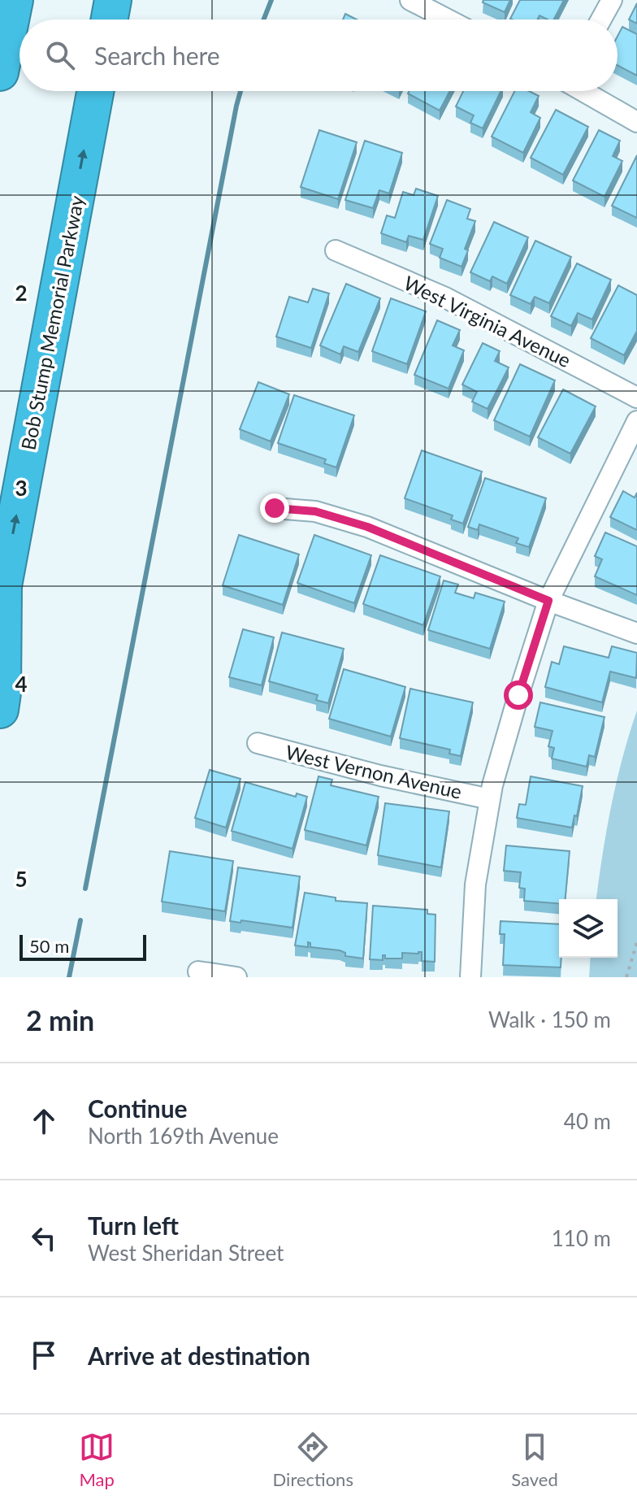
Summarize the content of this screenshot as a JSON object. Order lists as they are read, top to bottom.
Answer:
{
  "streets": {
    "highway": ["Bob Stump Memorial Parkway"],
    "street": ["West Virginia Avenue", "West Vernon Avenue"]
  },
  "one_way": ["Bob Stump Memorial Parkway"],
  "scale_bar": "50 m",
  "page": {
    "search": "Search here",
    "scale": "50 m",
    "heading": ["2 min", "Walk · 150 m"],
    "list": [
      ["Continue", "North 169th Avenue", "40 m"],
      ["Turn left", "West Sheridan Street", "110 m"],
      "Arrive at destination"
    ],
    "nav": ["Map", "Directions", "Saved"]
  },
  "grid": {
    "rows": [
      "2",
      "3",
      "4",
      "5"
    ]
  }
}
